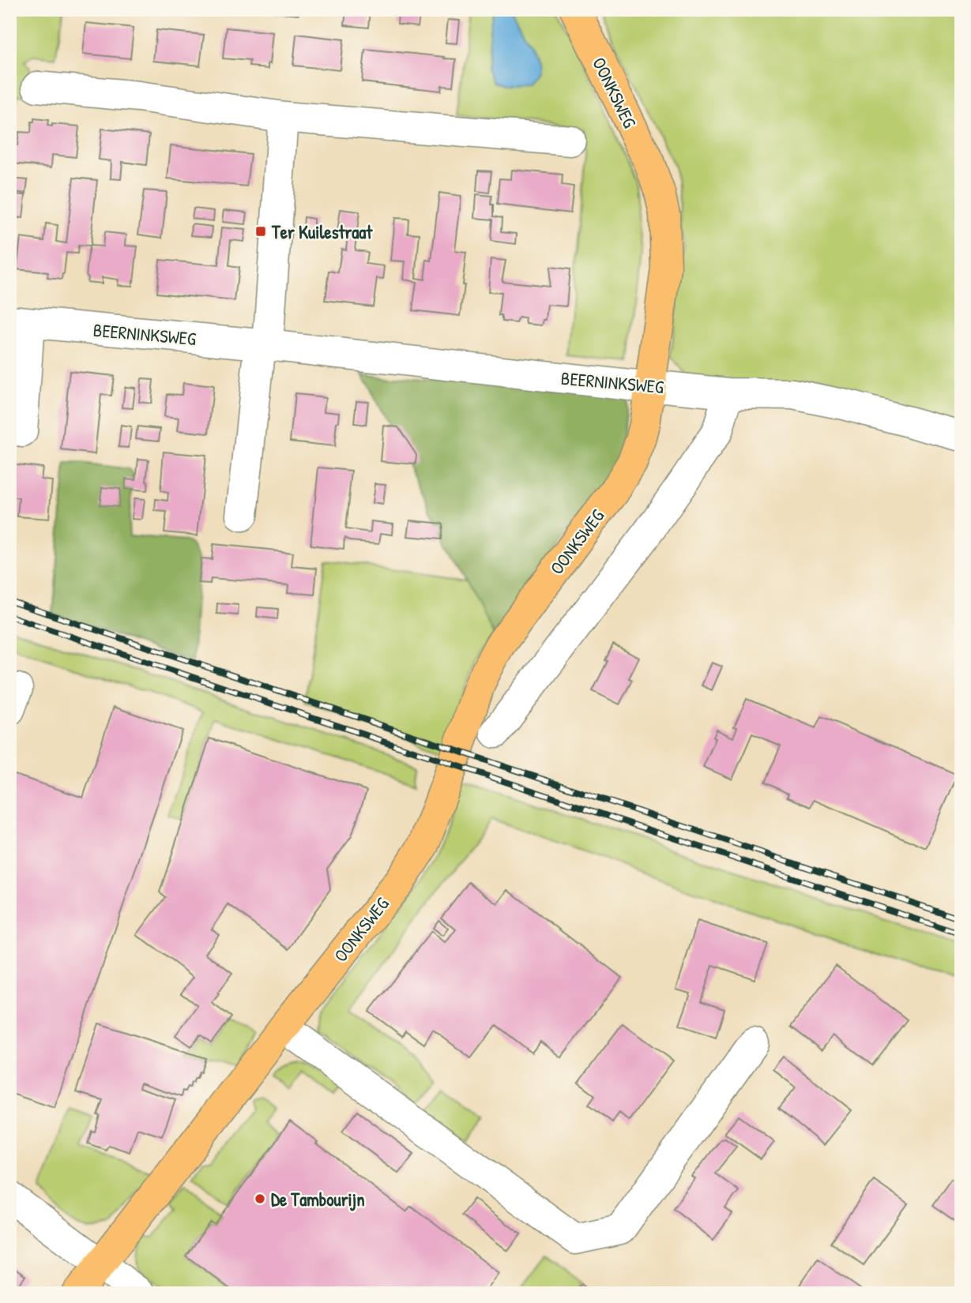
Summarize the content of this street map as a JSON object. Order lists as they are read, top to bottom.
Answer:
{
  "streets": {
    "main road": ["OONKSWEG"],
    "street": ["BEERNINKSWEG"]
  },
  "crossings": [
    ["OONKSWEG", "BEERNINKSWEG"]
  ],
  "places": {
    "transit": ["Ter Kuilestraat"],
    "other": ["De Tambourijn"]
  }
}
